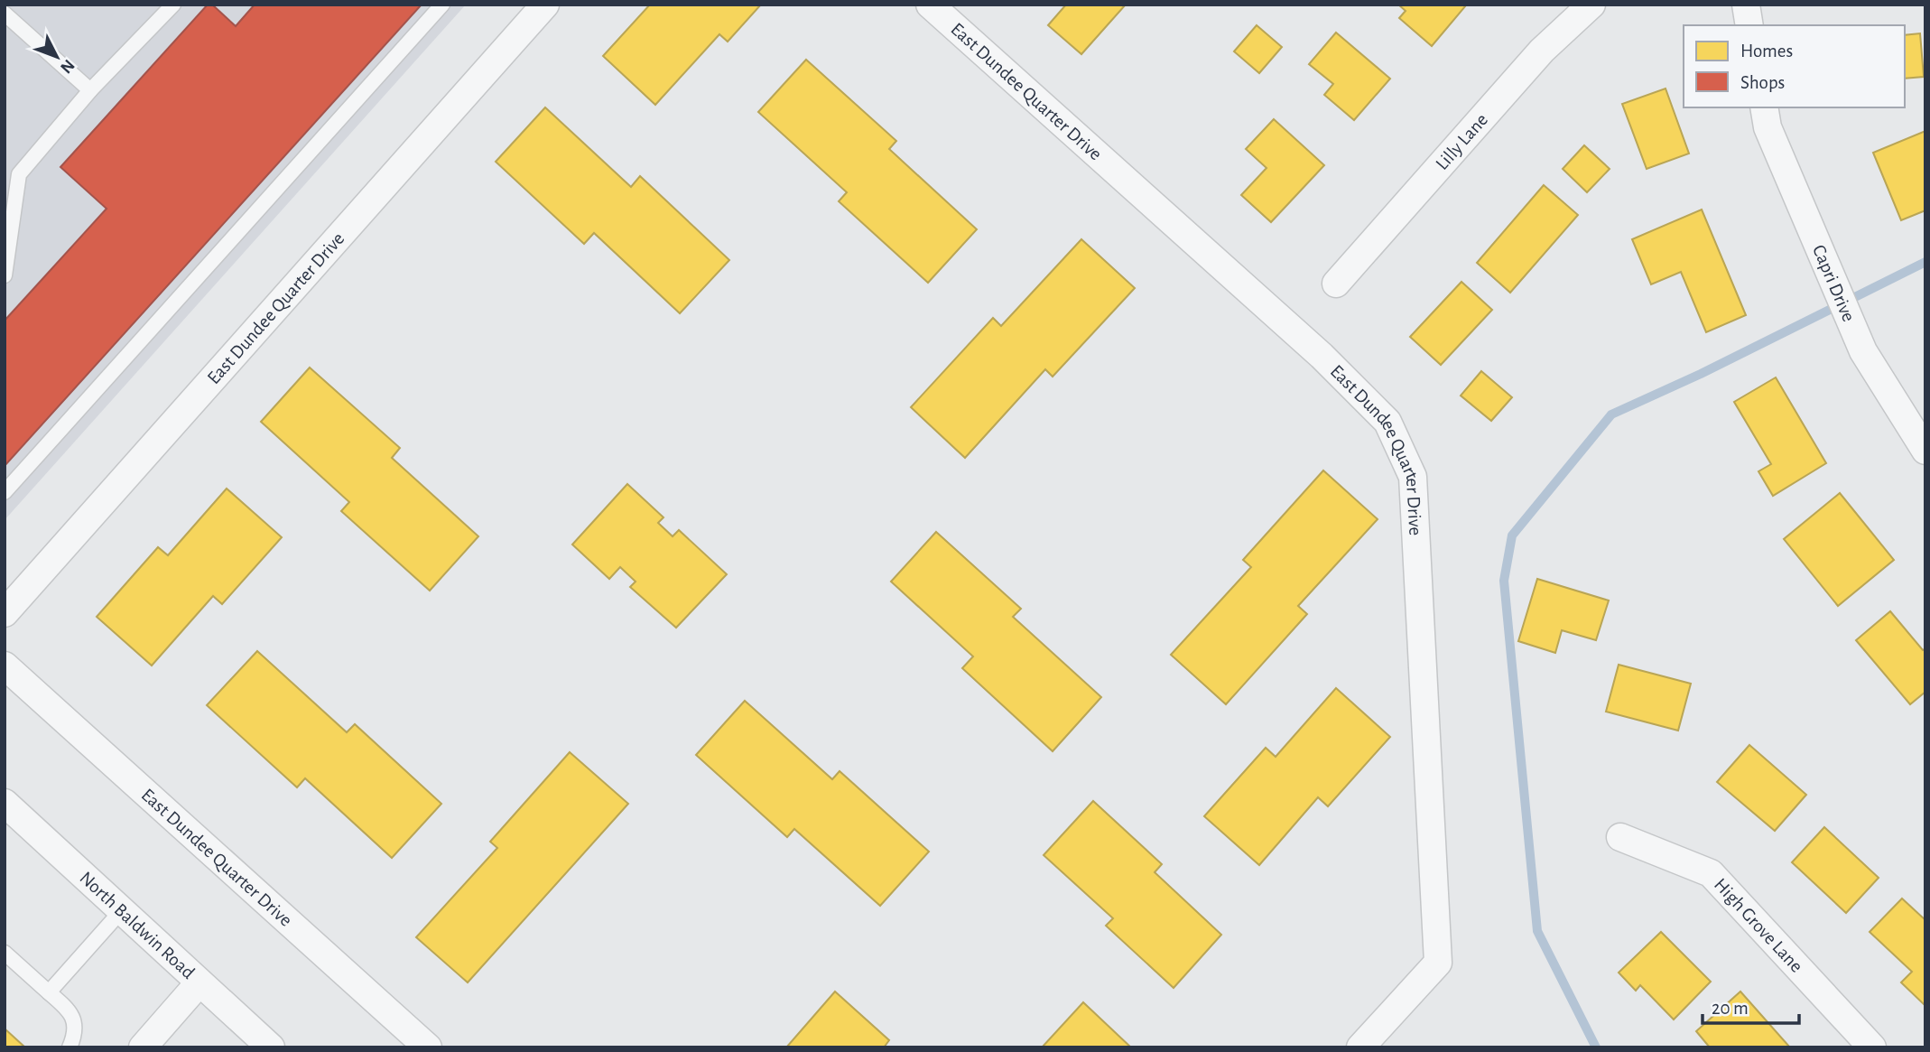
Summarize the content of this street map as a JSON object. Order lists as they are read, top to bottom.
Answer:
{
  "streets": {
    "street": [
      "East Dundee Quarter Drive",
      "Lilly Lane",
      "Capri Drive",
      "North Baldwin Road",
      "High Grove Lane"
    ]
  },
  "legend": ["Homes", "Shops"],
  "scale_bar": "20 m",
  "north": "bottom right"
}
